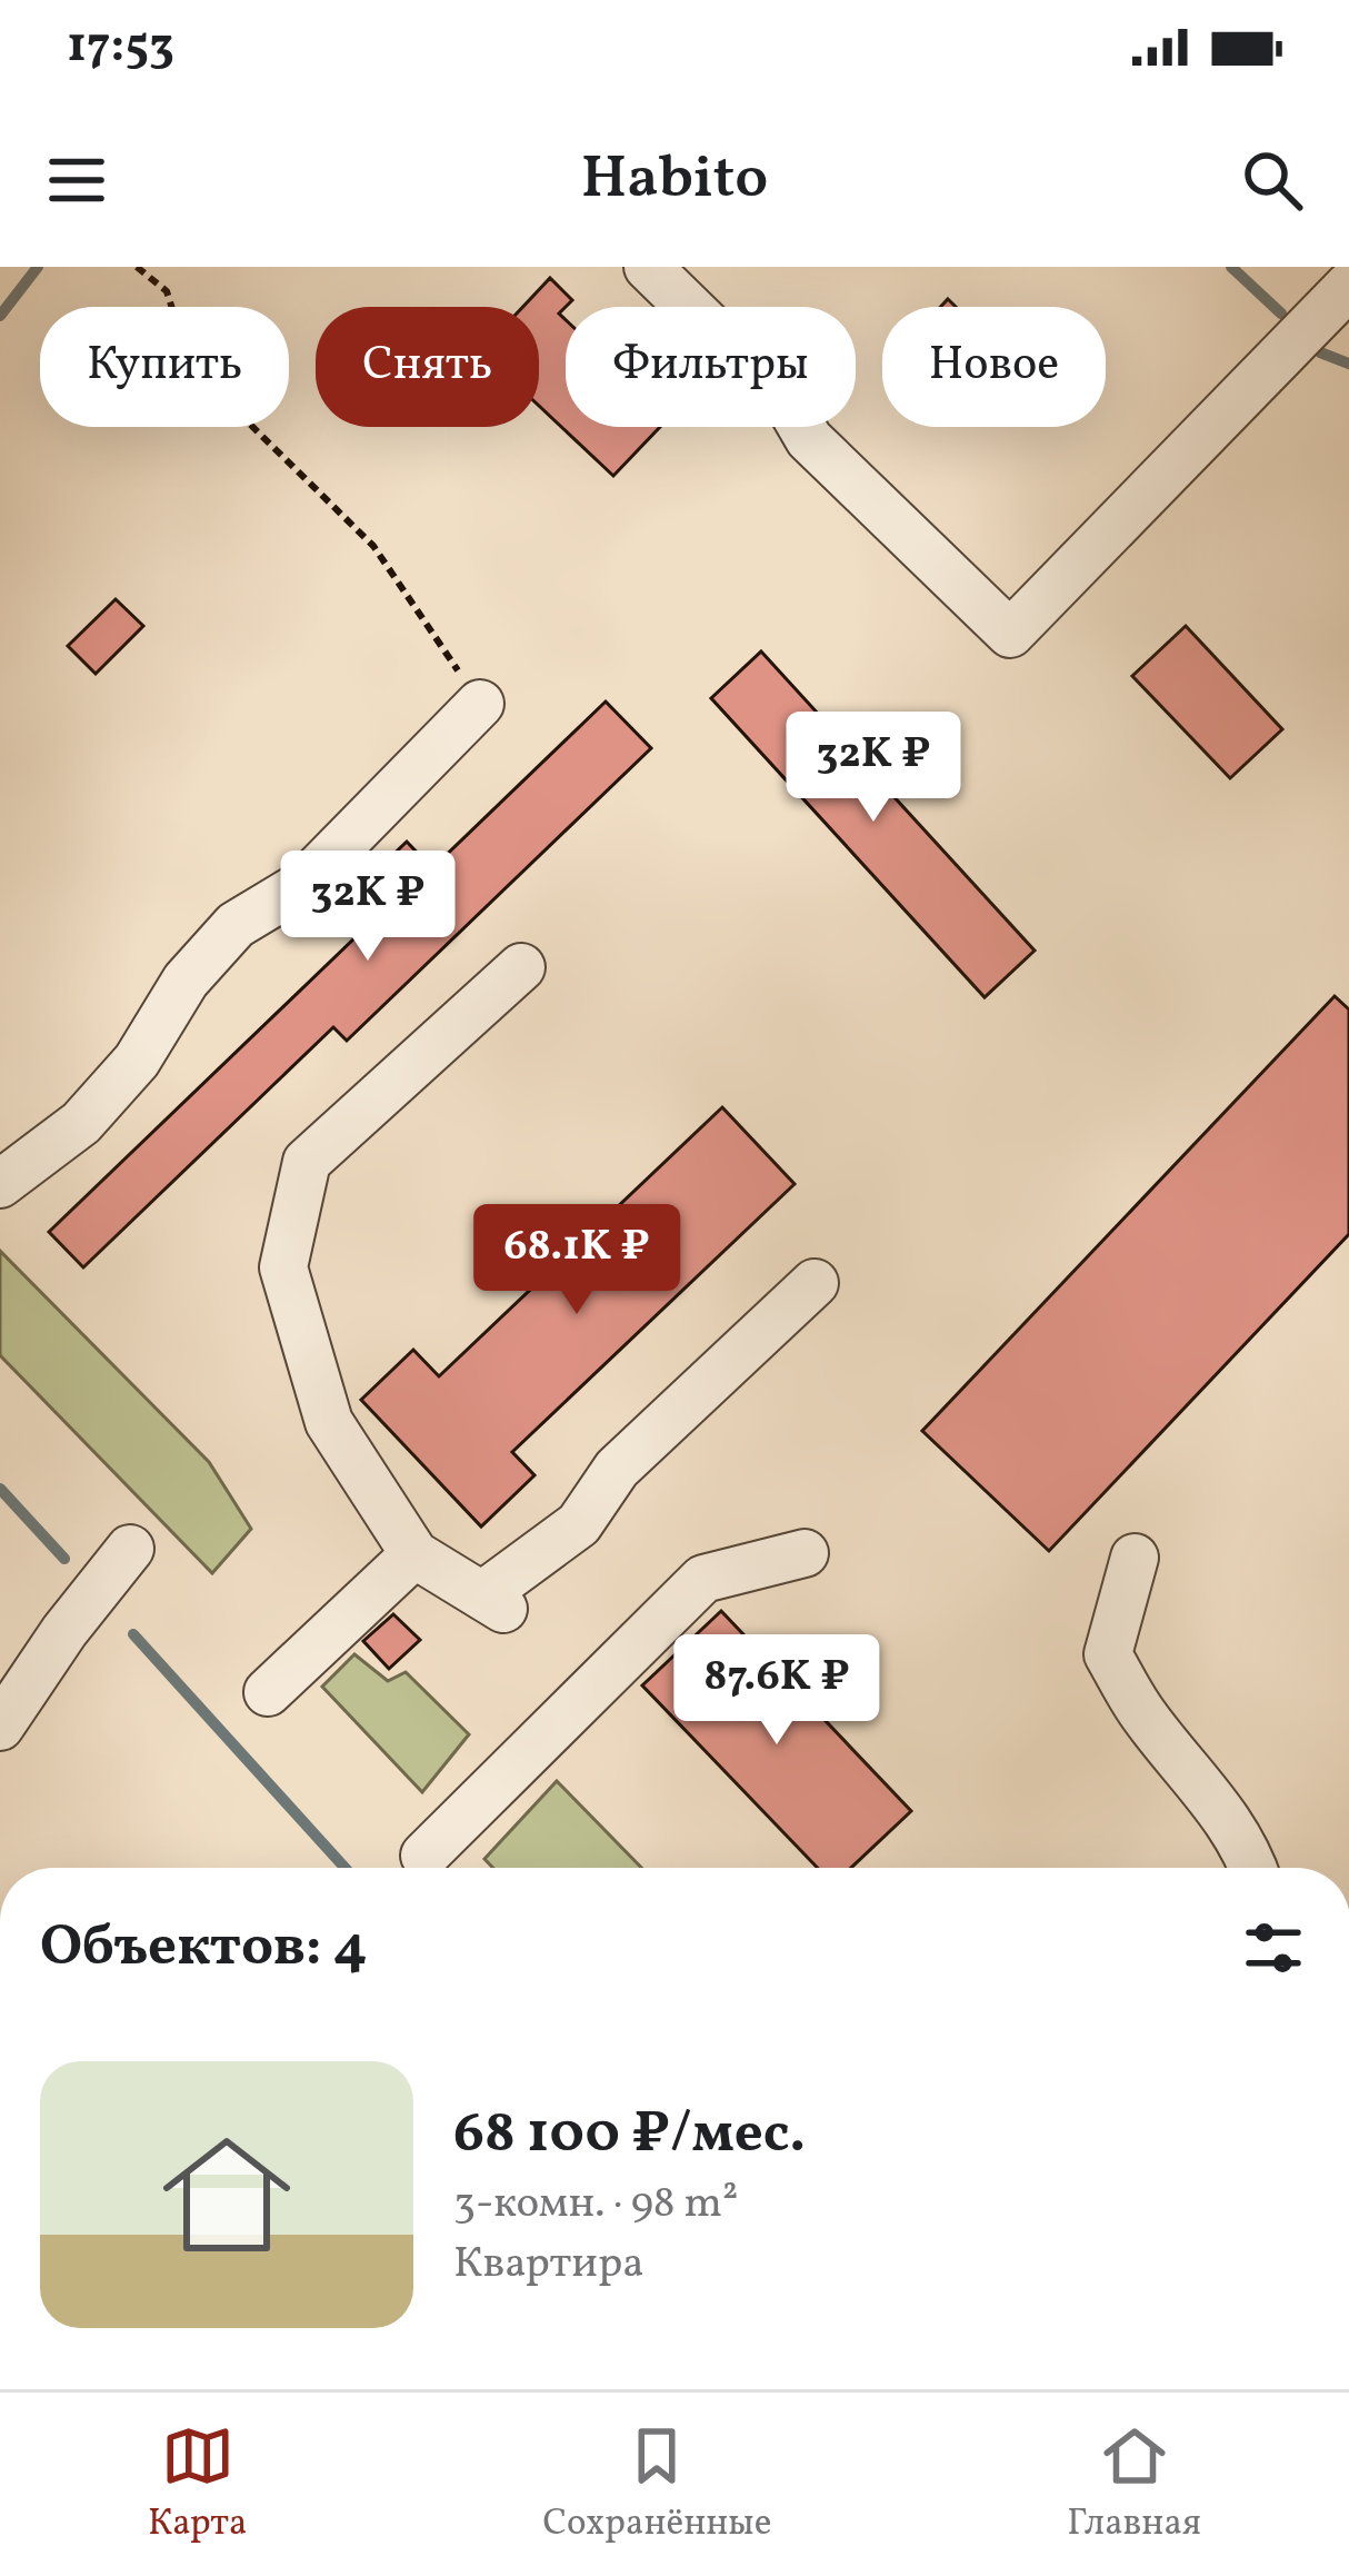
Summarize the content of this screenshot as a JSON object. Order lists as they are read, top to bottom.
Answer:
{
  "page": {
    "status": "17:53",
    "header": "Habito",
    "chip": [
      "Купить",
      "Снять",
      "Фильтры",
      "Новое"
    ],
    "price": [
      "32K ₽",
      "32K ₽",
      "68.1K ₽",
      "87.6K ₽"
    ],
    "heading": "Объектов: 4",
    "list": [
      {
        "name": "68 100 ₽/мес.",
        "note": "3-комн. · 98 m² · Квартира"
      }
    ],
    "tabs": ["Карта", "Сохранённые", "Главная"]
  }
}
